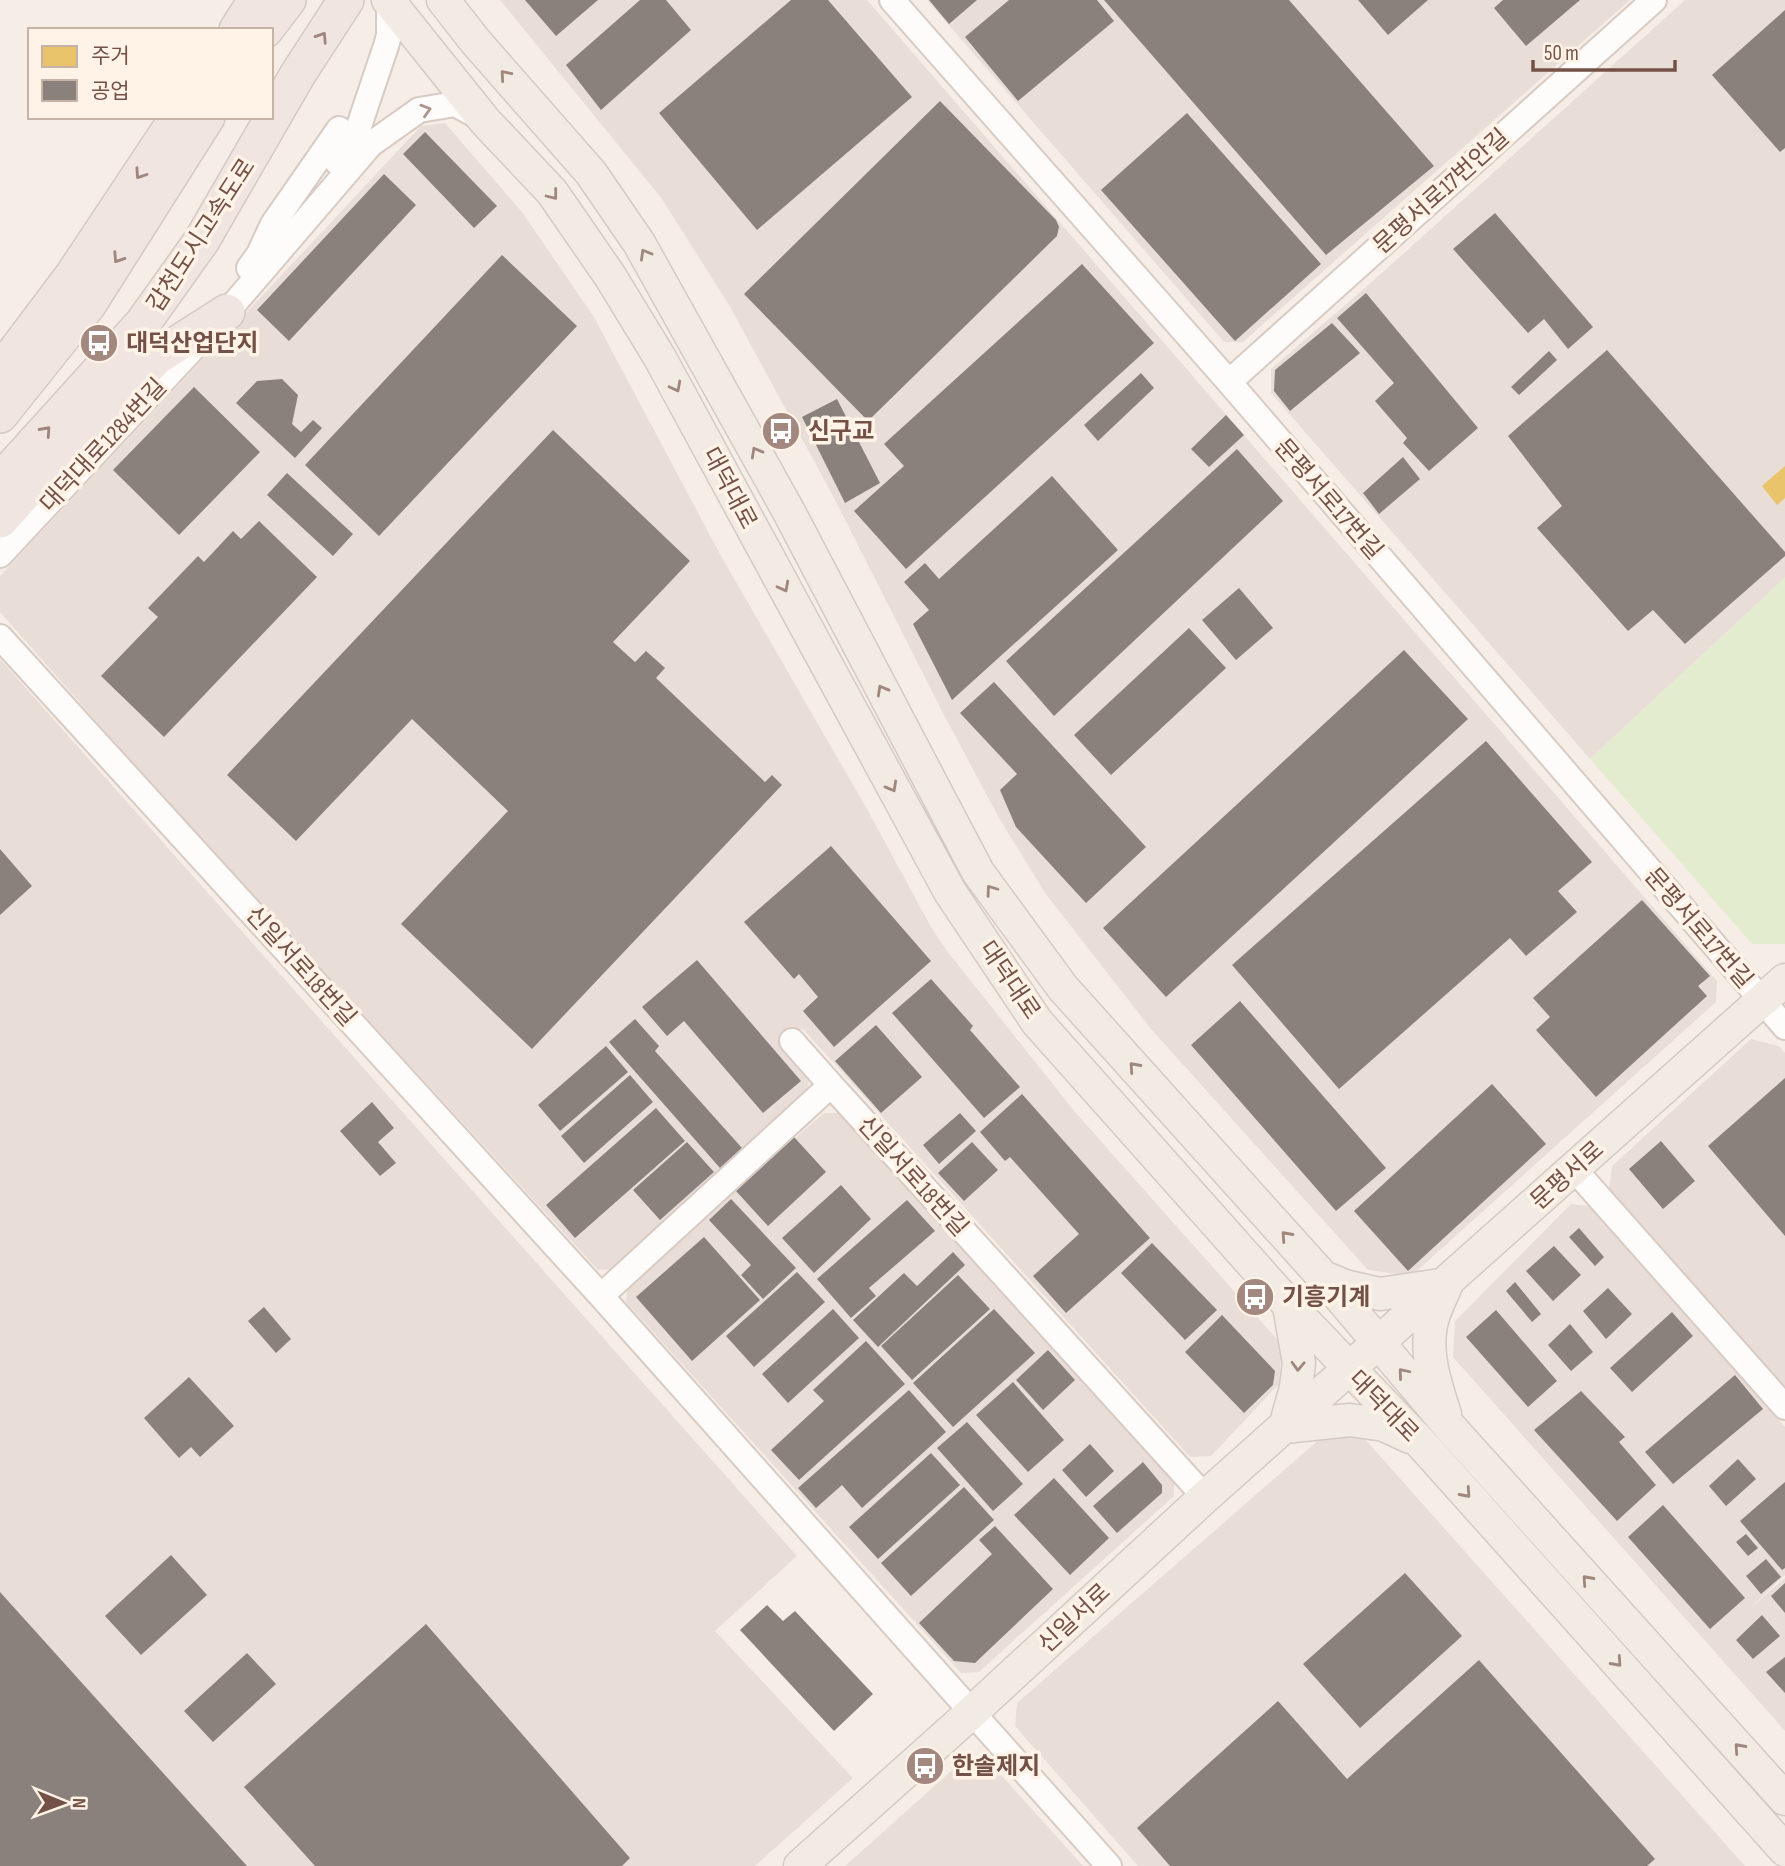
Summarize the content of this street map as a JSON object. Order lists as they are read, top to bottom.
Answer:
{
  "streets": {
    "highway": ["갑천도시고속도로"],
    "main road": ["대덕대로", "문평서로", "신일서로"],
    "street": [
      "문평서로17번안길",
      "대덕대로1284번길",
      "문평서로17번길",
      "신일서로18번길"
    ]
  },
  "crossings": [
    ["문평서로17번안길", "문평서로17번길"],
    ["대덕대로1284번길", "대덕대로"],
    ["대덕대로", "문평서로"],
    ["대덕대로", "신일서로"],
    ["문평서로17번길", "문평서로"],
    ["신일서로18번길", "신일서로"],
    ["문평서로", "신일서로"]
  ],
  "one_way": ["대덕대로1284번길"],
  "places": {
    "bus stop": [
      "대덕산업단지",
      "신구교",
      "기흥기계",
      "한솔제지"
    ]
  },
  "legend": ["주거", "공업"],
  "scale_bar": "50 m",
  "north": "right"
}
